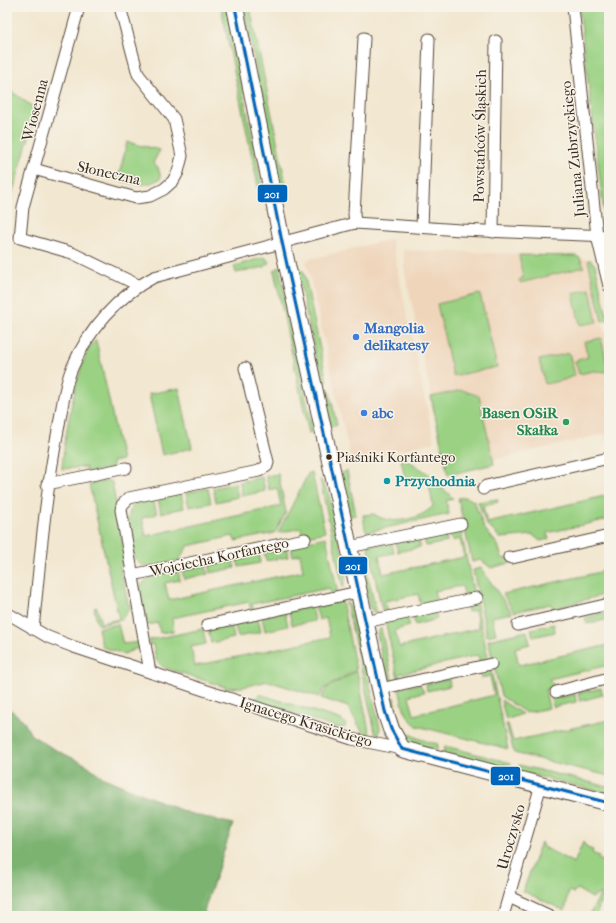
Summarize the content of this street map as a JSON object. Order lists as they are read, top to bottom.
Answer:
{
  "streets": {
    "street": [
      "Wiosenna",
      "Powstańców Śląskich",
      "Juliana Zubrzyckiego",
      "Słoneczna",
      "Wojciecha Korfantego",
      "Ignacego Krasickiego",
      "Uroczysko"
    ]
  },
  "crossings": [
    ["Wiosenna", "Słoneczna"],
    ["Wojciecha Korfantego", "Ignacego Krasickiego"],
    ["Ignacego Krasickiego", "Uroczysko"]
  ],
  "places": [
    "Mangolia delikatesy",
    "abc",
    "Basen OSiR Skałka",
    "Piaśniki Korfantego",
    "Przychodnia"
  ],
  "lines": ["transit line 201"]
}
